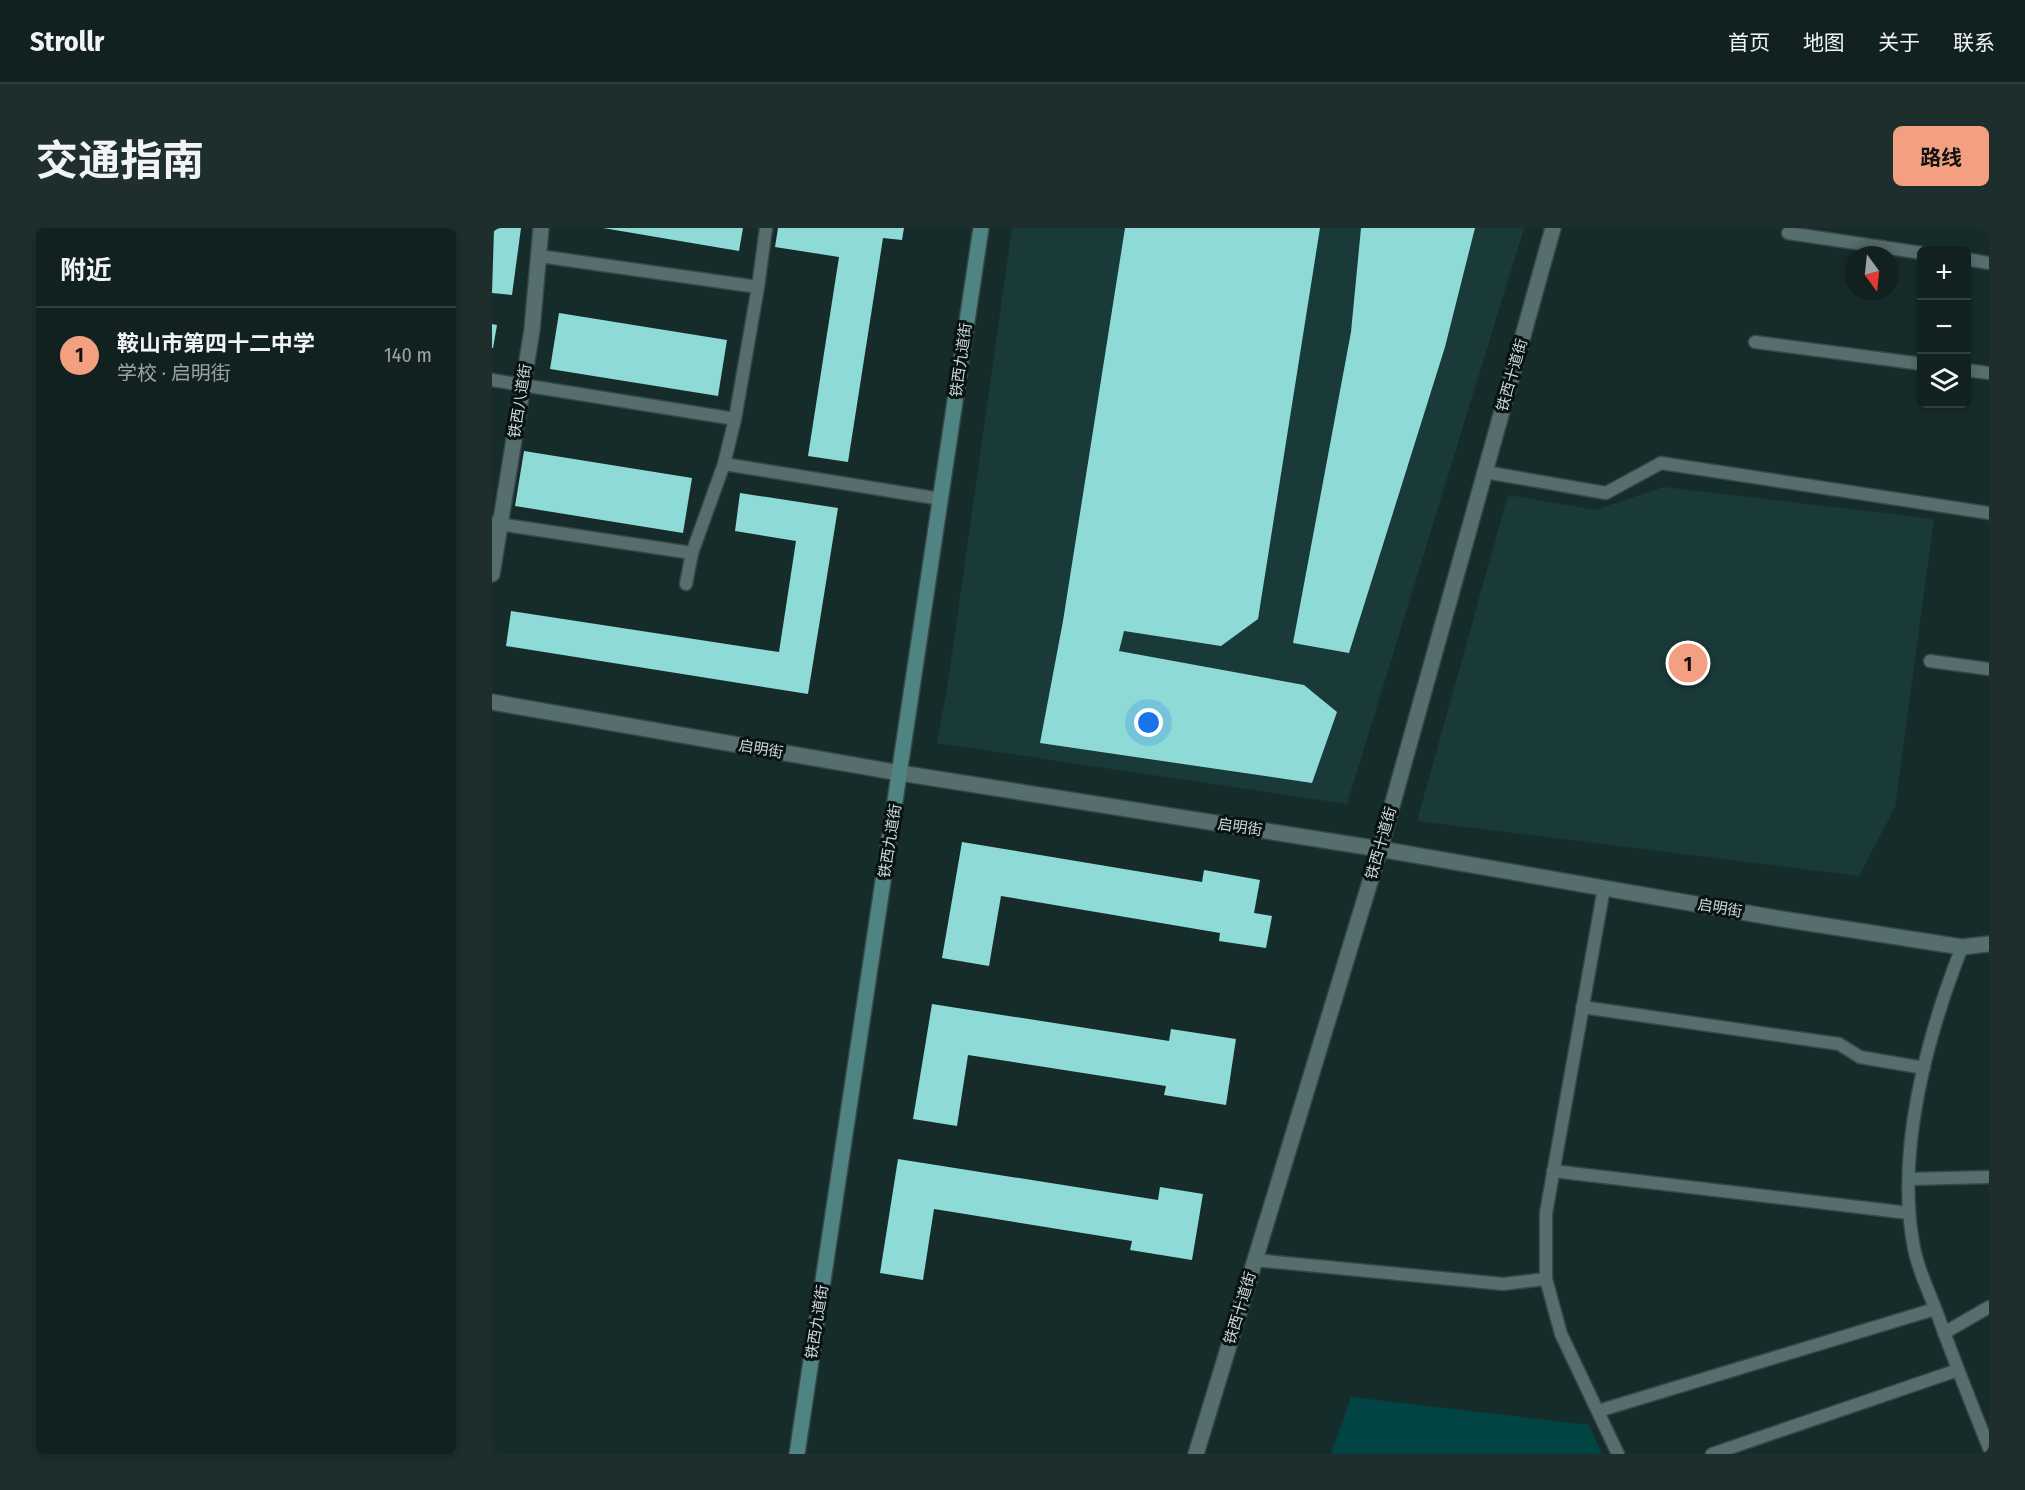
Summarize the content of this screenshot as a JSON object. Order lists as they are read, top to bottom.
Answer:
{
  "streets": {
    "main road": ["铁西九道街"],
    "street": ["铁西十道街", "铁西八道街", "启明街"]
  },
  "crossings": [
    ["铁西九道街", "启明街"],
    ["铁西十道街", "启明街"]
  ],
  "north": "bottom",
  "page": {
    "header": "Strollr",
    "nav": [
      "首页",
      "地图",
      "关于",
      "联系"
    ],
    "title": "交通指南",
    "buttons": "路线",
    "heading": "附近",
    "map_buttons": ["+", "−"],
    "list": [
      {
        "mark": "1",
        "name": "鞍山市第四十二中学",
        "note": "学校 · 启明街",
        "value": "140 m"
      }
    ],
    "pins": "1"
  }
}
